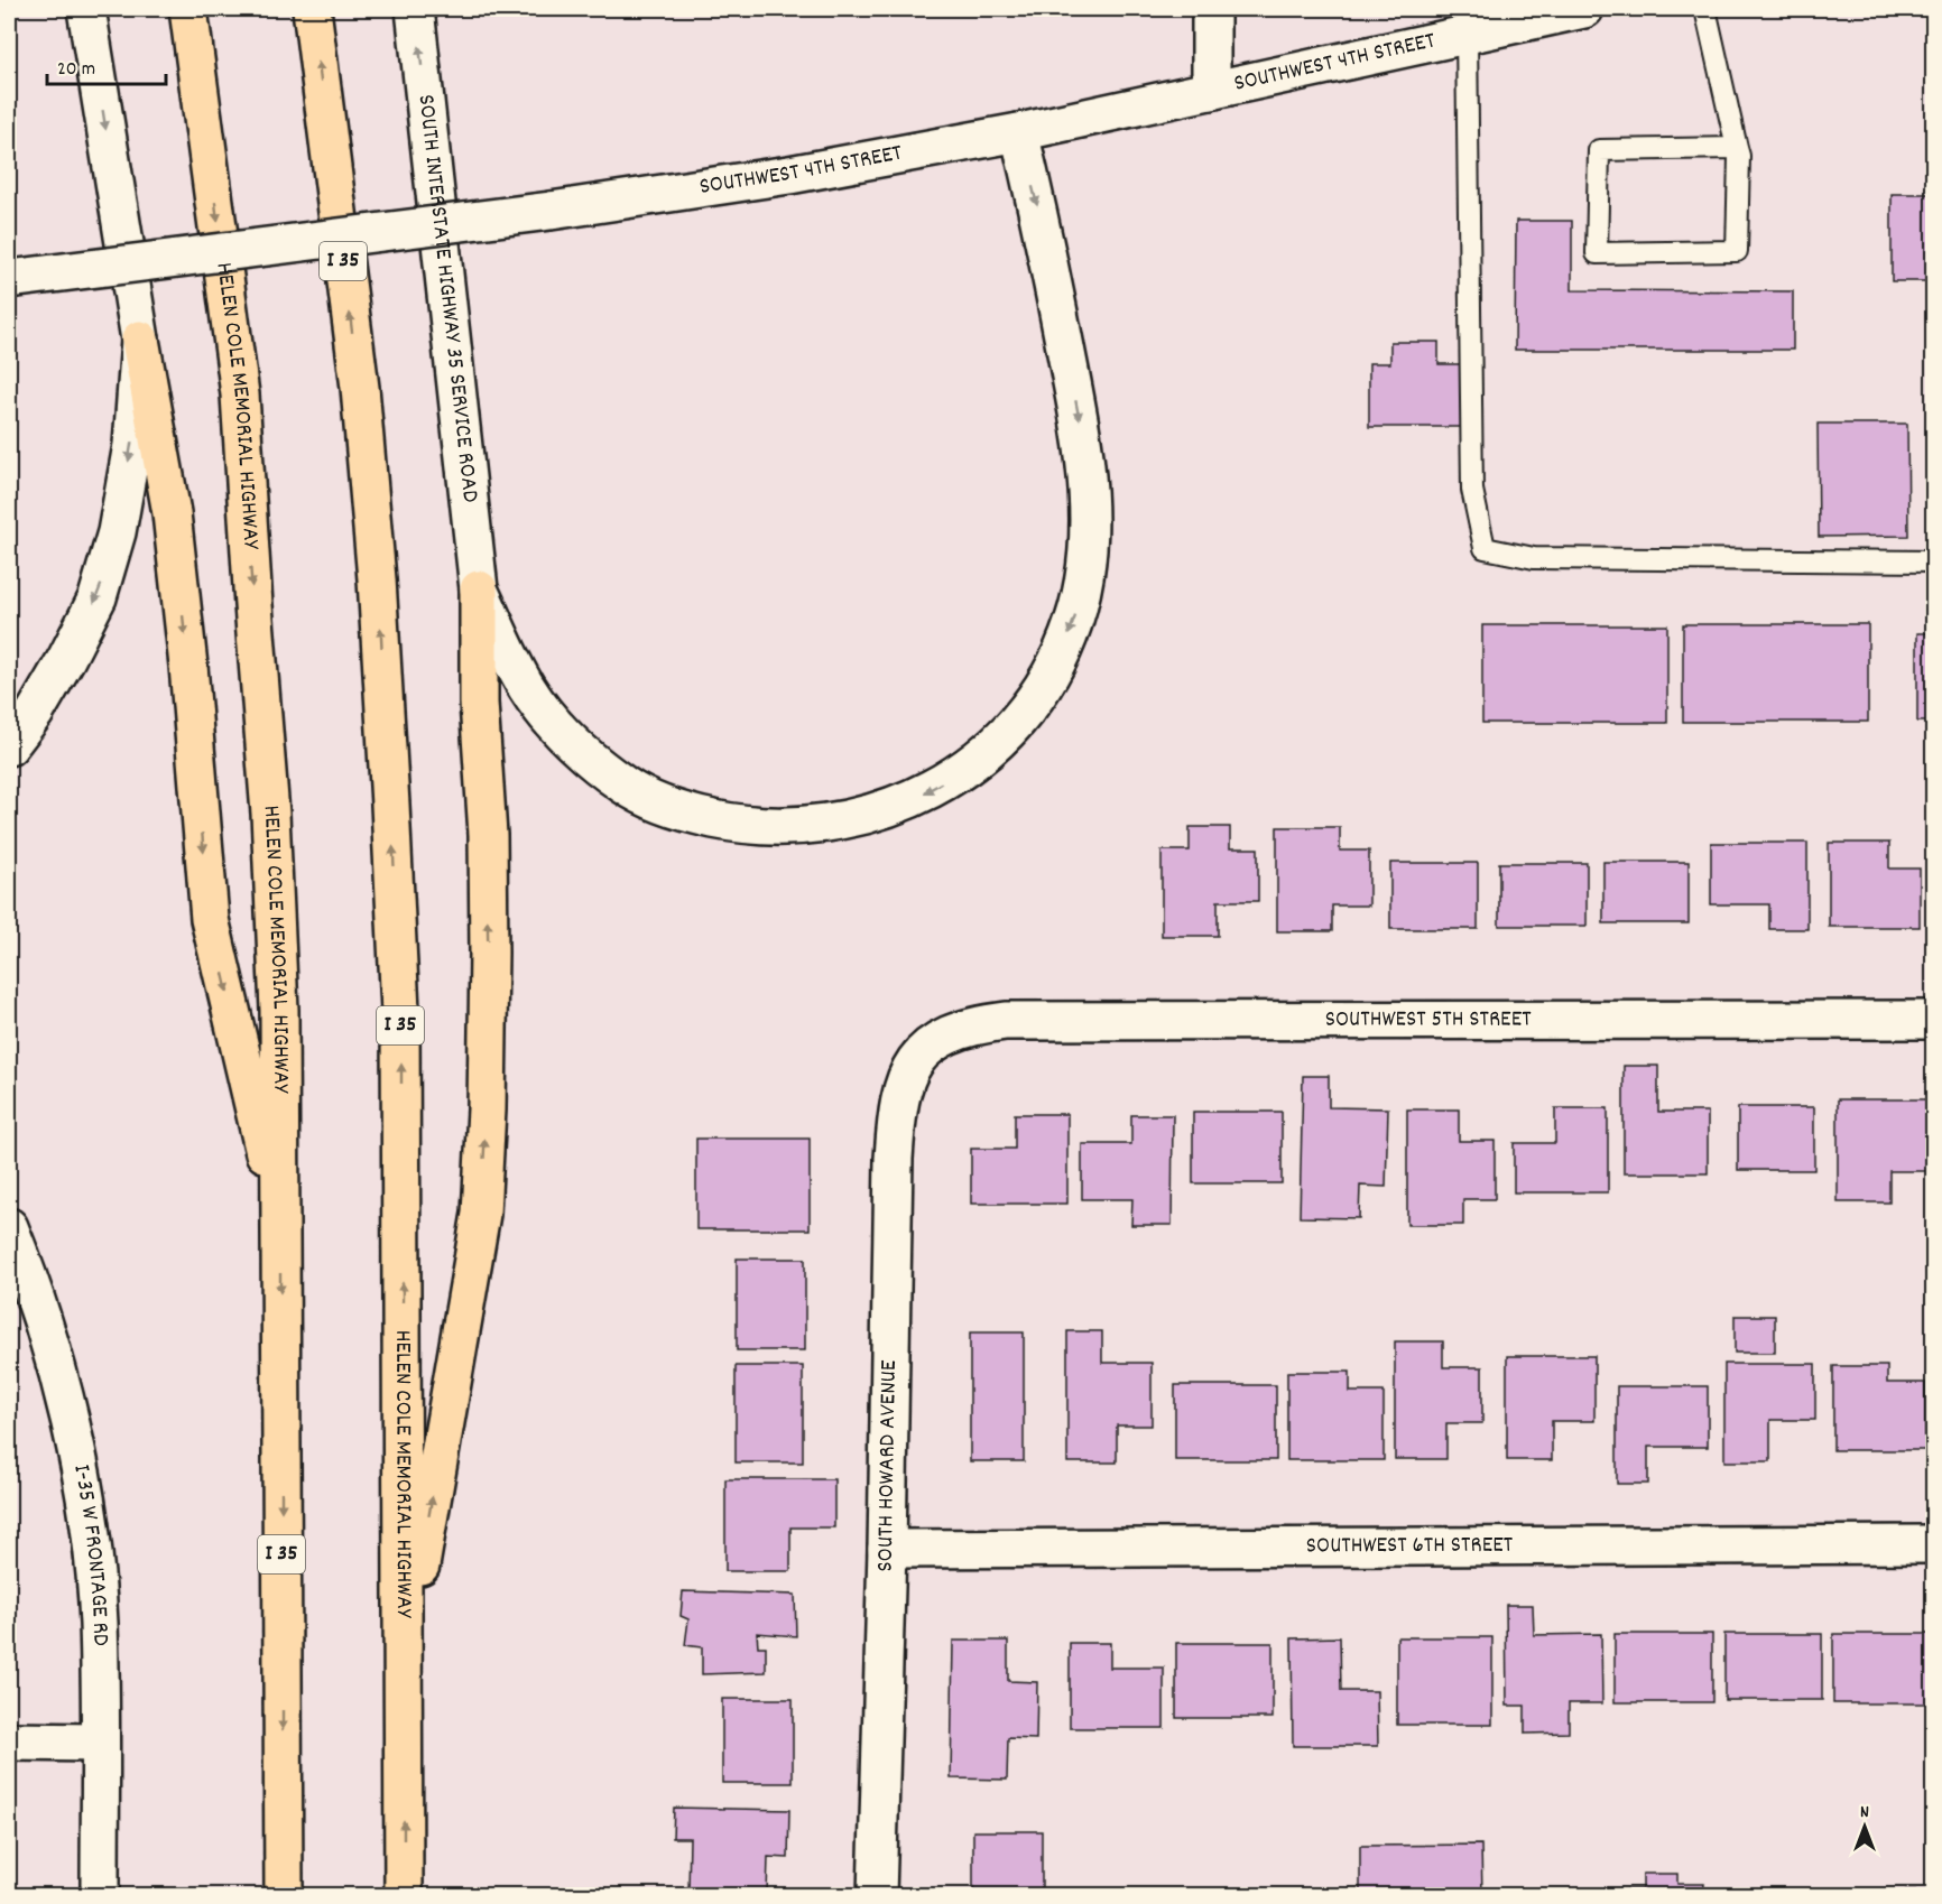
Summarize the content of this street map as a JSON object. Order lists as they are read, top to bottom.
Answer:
{
  "streets": {
    "highway": ["I 35", "HELEN COLE MEMORIAL HIGHWAY"],
    "main road": [
      "SOUTHWEST 4TH STREET",
      "SOUTH INTERSTATE HIGHWAY 35 SERVICE ROAD",
      "SOUTHWEST 5TH STREET",
      "SOUTH HOWARD AVENUE",
      "SOUTHWEST 6TH STREET",
      "I-35 W FRONTAGE RD"
    ]
  },
  "crossings": [
    ["SOUTHWEST 4TH STREET", "SOUTH INTERSTATE HIGHWAY 35 SERVICE ROAD"],
    ["SOUTHWEST 5TH STREET", "SOUTH HOWARD AVENUE"],
    ["SOUTH HOWARD AVENUE", "SOUTHWEST 6TH STREET"]
  ],
  "scale_bar": "20 m",
  "north": "top"
}
